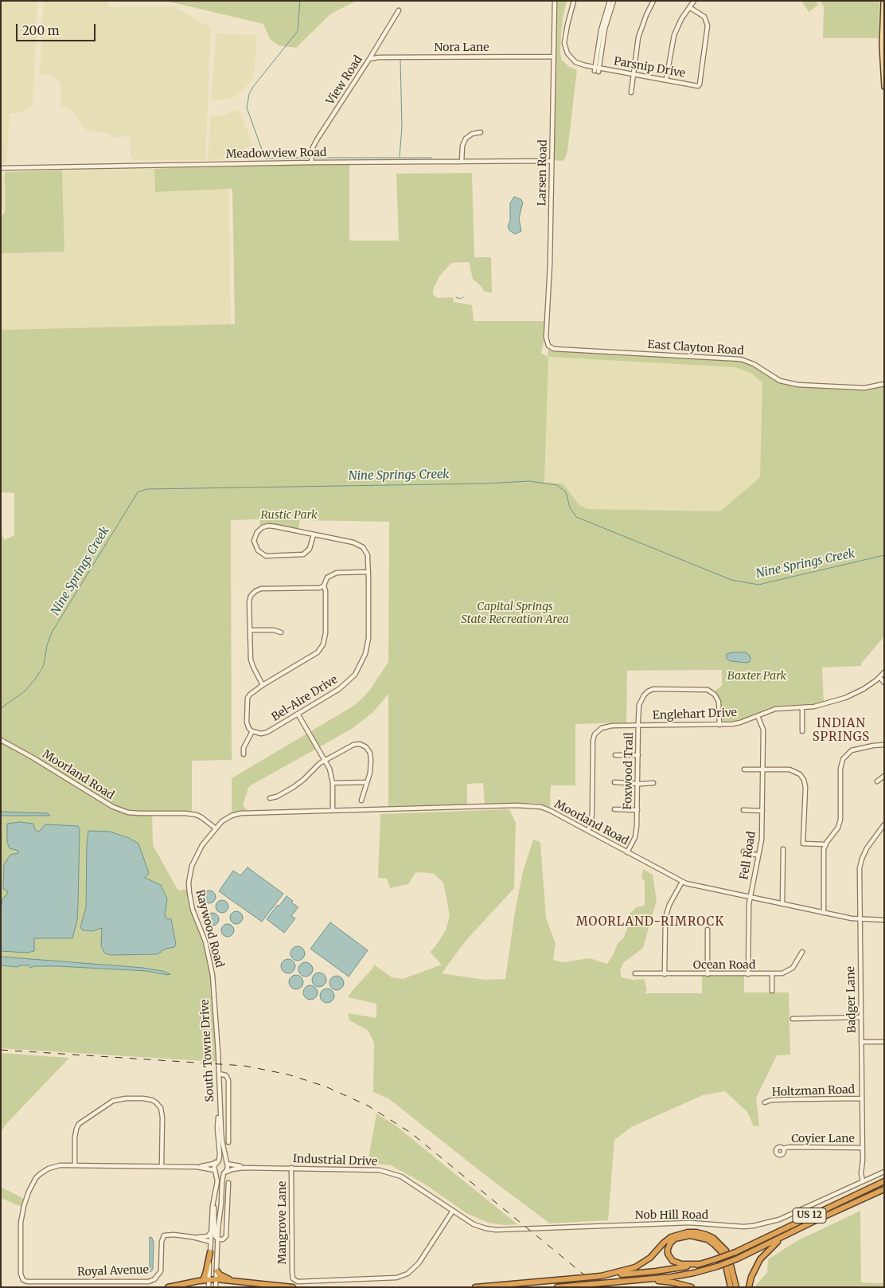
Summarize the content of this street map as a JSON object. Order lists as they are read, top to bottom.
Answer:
{
  "streets": {
    "highway": ["US 12"],
    "street": [
      "Nora Lane",
      "Parsnip Drive",
      "View Road",
      "Meadowview Road",
      "Larsen Road",
      "East Clayton Road",
      "Bel-Aire Drive",
      "Englehart Drive",
      "Foxwood Trail",
      "Moorland Road",
      "Fell Road",
      "Raywood Road",
      "Ocean Road",
      "Badger Lane",
      "South Towne Drive",
      "Holtzman Road",
      "Coyier Lane",
      "Industrial Drive",
      "Nob Hill Road",
      "Mangrove Lane",
      "Royal Avenue"
    ]
  },
  "crossings": [
    ["Nora Lane", "View Road"],
    ["Nora Lane", "Larsen Road"],
    ["View Road", "Meadowview Road"],
    ["Meadowview Road", "Larsen Road"],
    ["Larsen Road", "East Clayton Road"],
    ["Englehart Drive", "Foxwood Trail"],
    ["Englehart Drive", "Moorland Road"],
    ["Englehart Drive", "Fell Road"],
    ["Foxwood Trail", "Moorland Road"],
    ["Moorland Road", "Fell Road"],
    ["Moorland Road", "Raywood Road"],
    ["Moorland Road", "Badger Lane"],
    ["Fell Road", "Ocean Road"],
    ["Raywood Road", "South Towne Drive"],
    ["Badger Lane", "Holtzman Road"],
    ["Badger Lane", "Coyier Lane"],
    ["Badger Lane", "Nob Hill Road"],
    ["South Towne Drive", "Industrial Drive"],
    ["Industrial Drive", "Nob Hill Road"],
    ["Industrial Drive", "Mangrove Lane"],
    ["Nob Hill Road", "Mangrove Lane"]
  ],
  "districts": ["INDIAN SPRINGS", "MOORLAND-RIMROCK"],
  "water": ["Nine Springs Creek"],
  "parks": ["Rustic Park", "Capital Springs State Recreation Area", "Baxter Park"],
  "scale_bar": "200 m"
}
